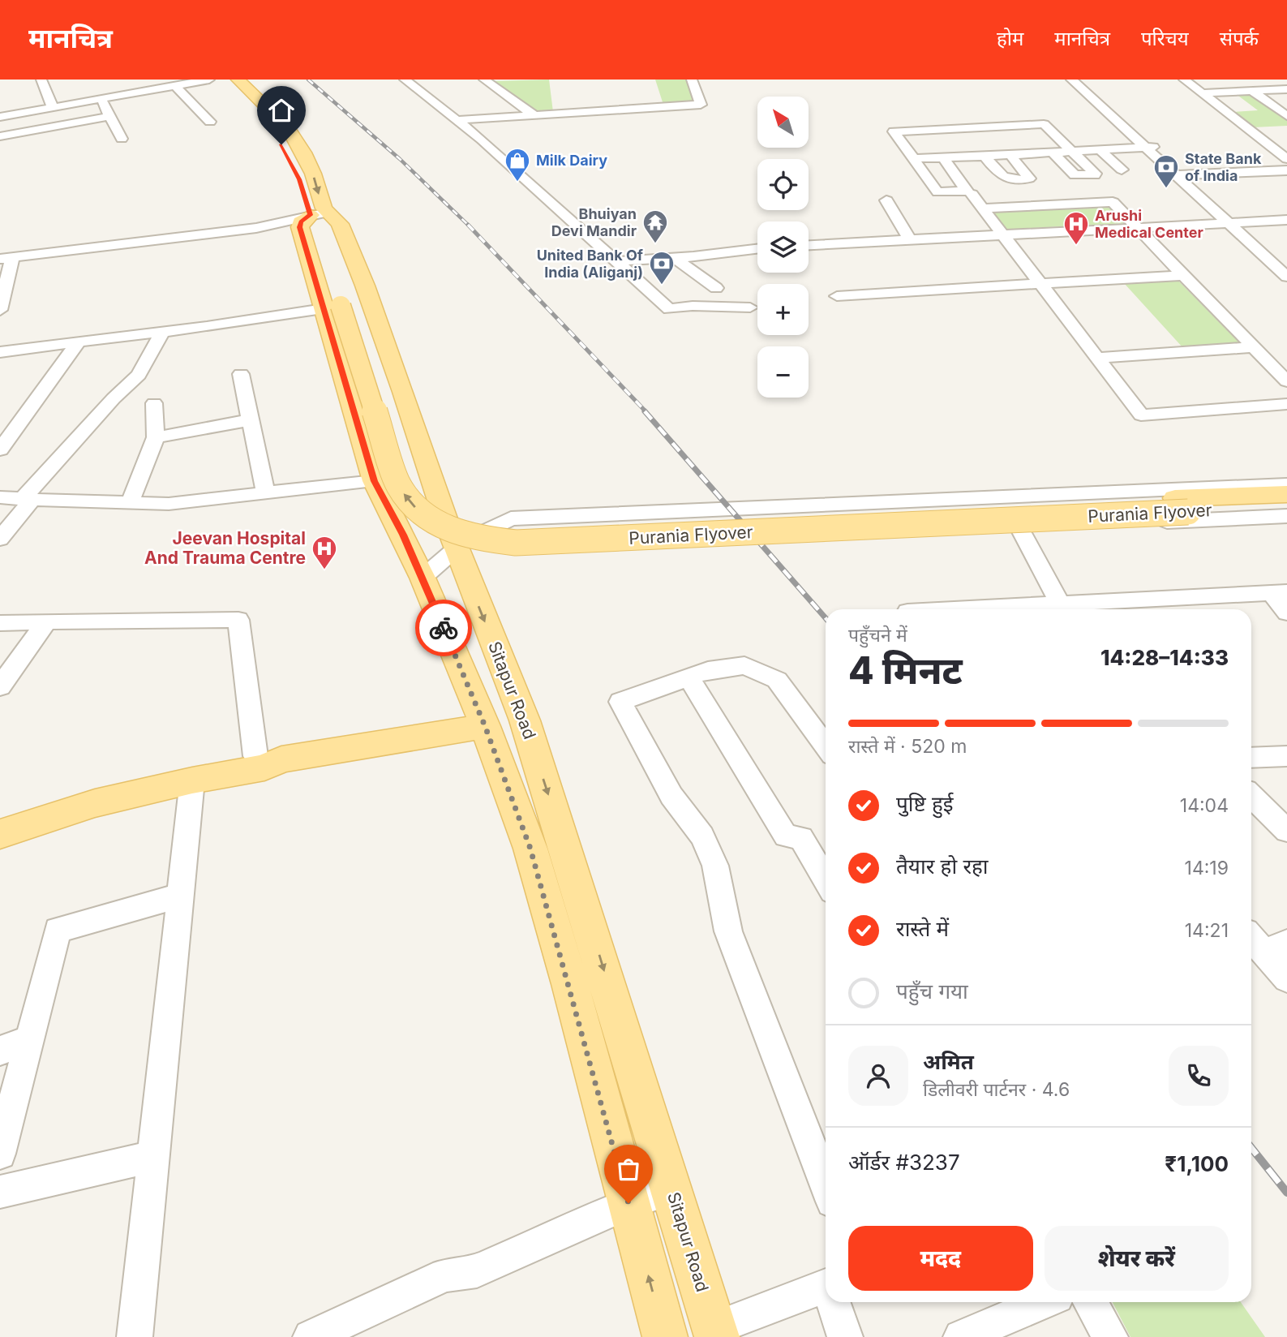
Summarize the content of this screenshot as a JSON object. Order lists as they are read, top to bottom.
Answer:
{
  "streets": {
    "main road": ["Purania Flyover", "Sitapur Road"]
  },
  "places": {
    "shop": ["Milk Dairy"],
    "bank": ["State Bank of India", "United Bank Of India (Aliganj)"],
    "temple": ["Bhuiyan Devi Mandir"],
    "hospital": ["Arushi Medical Center", "Jeevan Hospital And Trauma Centre"]
  },
  "north": "top left",
  "page": {
    "header": "मानचित्र",
    "nav": [
      "होम",
      "मानचित्र",
      "परिचय",
      "संपर्क"
    ],
    "map_buttons": ["+", "−"],
    "heading": ["4 मिनट", "पहुँचने में", "14:28–14:33"],
    "panel": [
      "अमित",
      "डिलीवरी पार्टनर · 4.6",
      "ऑर्डर #3237",
      "₹1,100"
    ],
    "bar": "रास्ते में · 520 m",
    "list": [
      ["पुष्टि हुई", "14:04"],
      ["तैयार हो रहा", "14:19"],
      ["रास्ते में", "14:21"],
      "पहुँच गया"
    ],
    "buttons": ["मदद", "शेयर करें"]
  }
}
